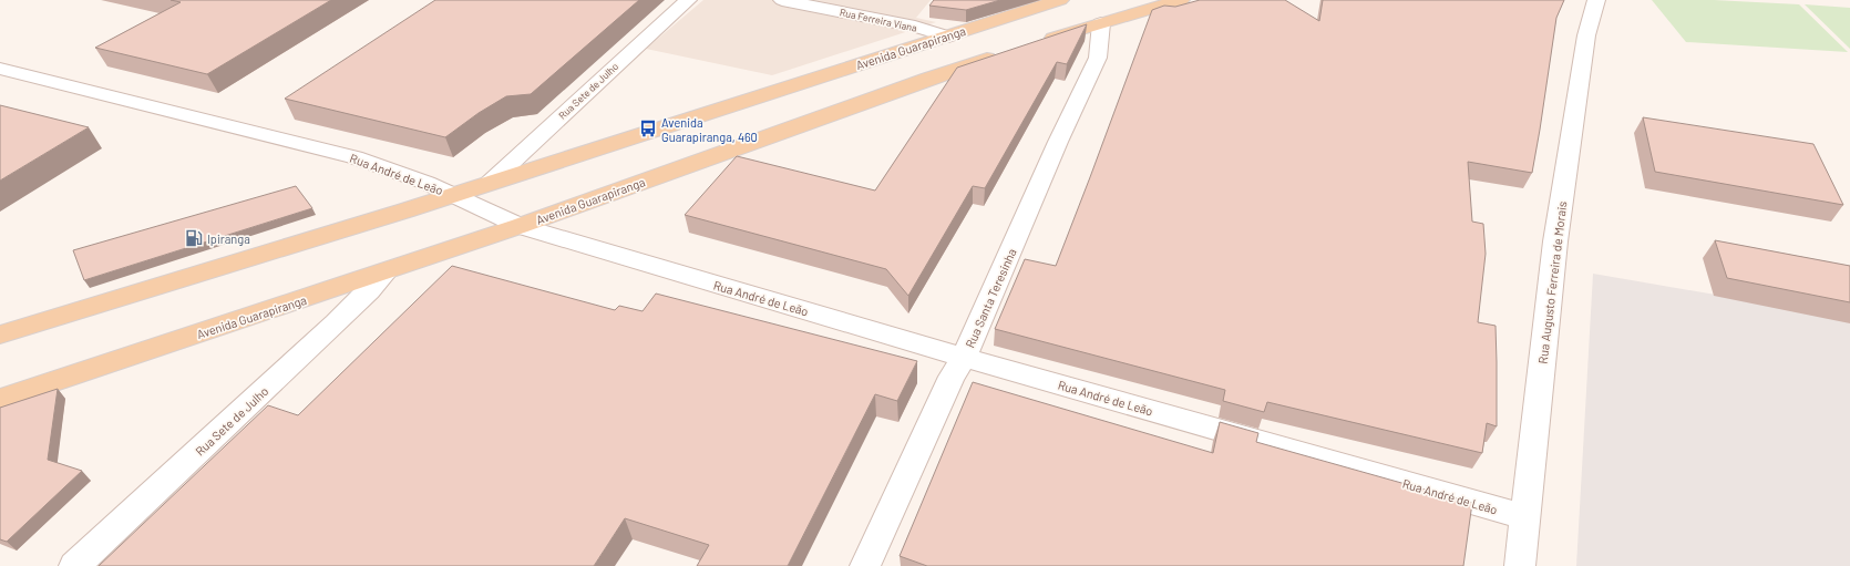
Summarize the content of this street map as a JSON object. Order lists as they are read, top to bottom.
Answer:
{
  "streets": {
    "main road": ["Avenida Guarapiranga"],
    "street": [
      "Rua Ferreira Viana",
      "Rua Sete de Julho",
      "Rua André de Leão",
      "Rua Augusto Ferreira de Morais",
      "Rua Santa Teresinha"
    ]
  },
  "crossings": [
    ["Rua Ferreira Viana", "Avenida Guarapiranga"],
    ["Avenida Guarapiranga", "Rua Sete de Julho"],
    ["Avenida Guarapiranga", "Rua André de Leão"],
    ["Rua André de Leão", "Rua Augusto Ferreira de Morais"],
    ["Rua André de Leão", "Rua Santa Teresinha"]
  ],
  "places": {
    "bus stop": ["Avenida Guarapiranga, 460"],
    "fuel station": ["Ipiranga"]
  }
}
